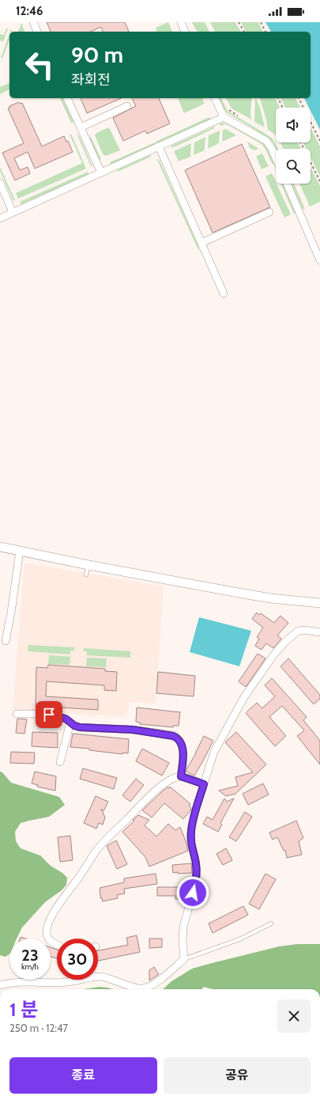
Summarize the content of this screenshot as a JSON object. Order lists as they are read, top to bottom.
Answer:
{
  "page": {
    "status": "12:46",
    "turn": ["90 m", "좌회전"],
    "speed": "23 km/h",
    "limit": "30",
    "heading": ["1 분", "250 m · 12:47"],
    "buttons": ["종료", "공유"]
  }
}
